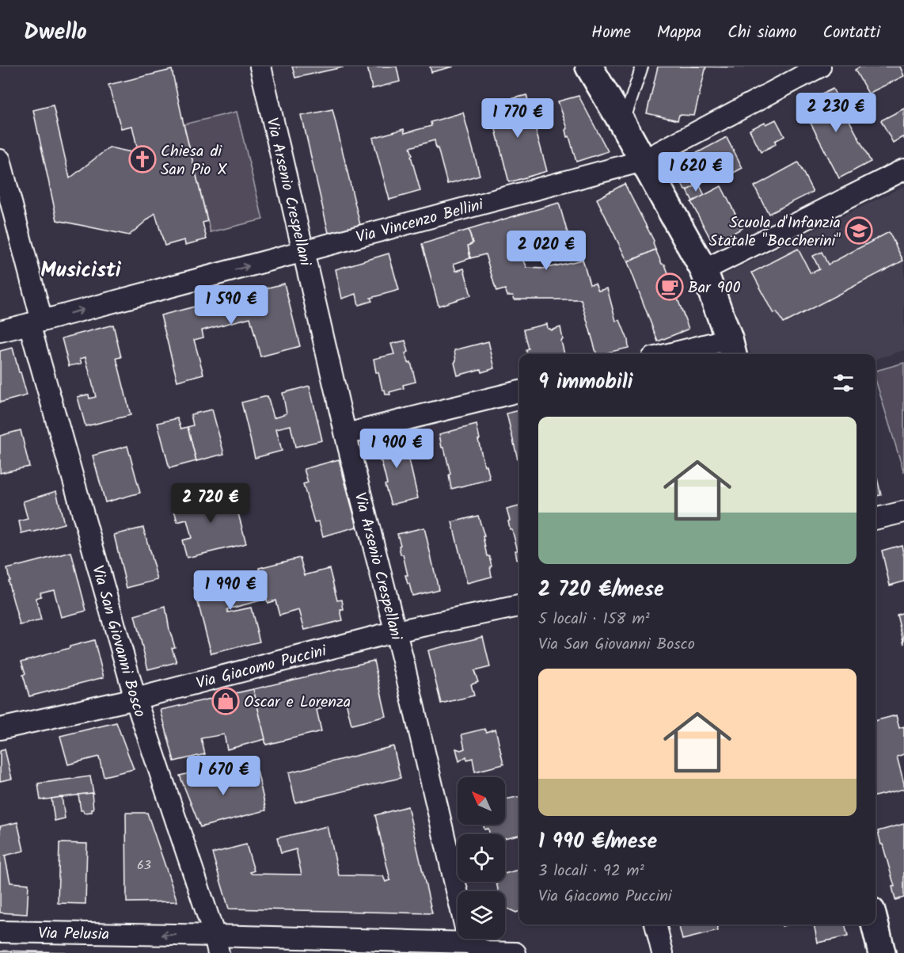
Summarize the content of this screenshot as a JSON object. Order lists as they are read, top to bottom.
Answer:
{
  "streets": {
    "street": [
      "Via Arsenio Crespellani",
      "Via Vincenzo Bellini",
      "Via San Giovanni Bosco",
      "Via Giacomo Puccini",
      "Via Pelusia"
    ]
  },
  "crossings": [
    ["Via Arsenio Crespellani", "Via Vincenzo Bellini"],
    ["Via Arsenio Crespellani", "Via Giacomo Puccini"],
    ["Via Vincenzo Bellini", "Via San Giovanni Bosco"],
    ["Via San Giovanni Bosco", "Via Giacomo Puccini"],
    ["Via San Giovanni Bosco", "Via Pelusia"]
  ],
  "one_way": ["Via Pelusia"],
  "districts": ["Musicisti"],
  "places": {
    "church": ["Chiesa di San Pio X"],
    "school or university": ["Scuola d'Infanzia Statale \"Boccherini\""],
    "cafe": ["Bar 900"],
    "shop": ["Oscar e Lorenza"]
  },
  "house_numbers": ["63"],
  "north": "top left",
  "page": {
    "header": "Dwello",
    "nav": [
      "Home",
      "Mappa",
      "Chi siamo",
      "Contatti"
    ],
    "price": [
      "2 230 €",
      "1 770 €",
      "1 620 €",
      "2 020 €",
      "1 590 €",
      "1 900 €",
      "2 720 €",
      "1 990 €",
      "1 670 €"
    ],
    "heading": "9 immobili",
    "list": [
      {
        "name": "2 720 €/mese",
        "note": "5 locali · 158 m² · Via San Giovanni Bosco"
      },
      {
        "name": "1 990 €/mese",
        "note": "3 locali · 92 m² · Via Giacomo Puccini"
      }
    ]
  }
}
